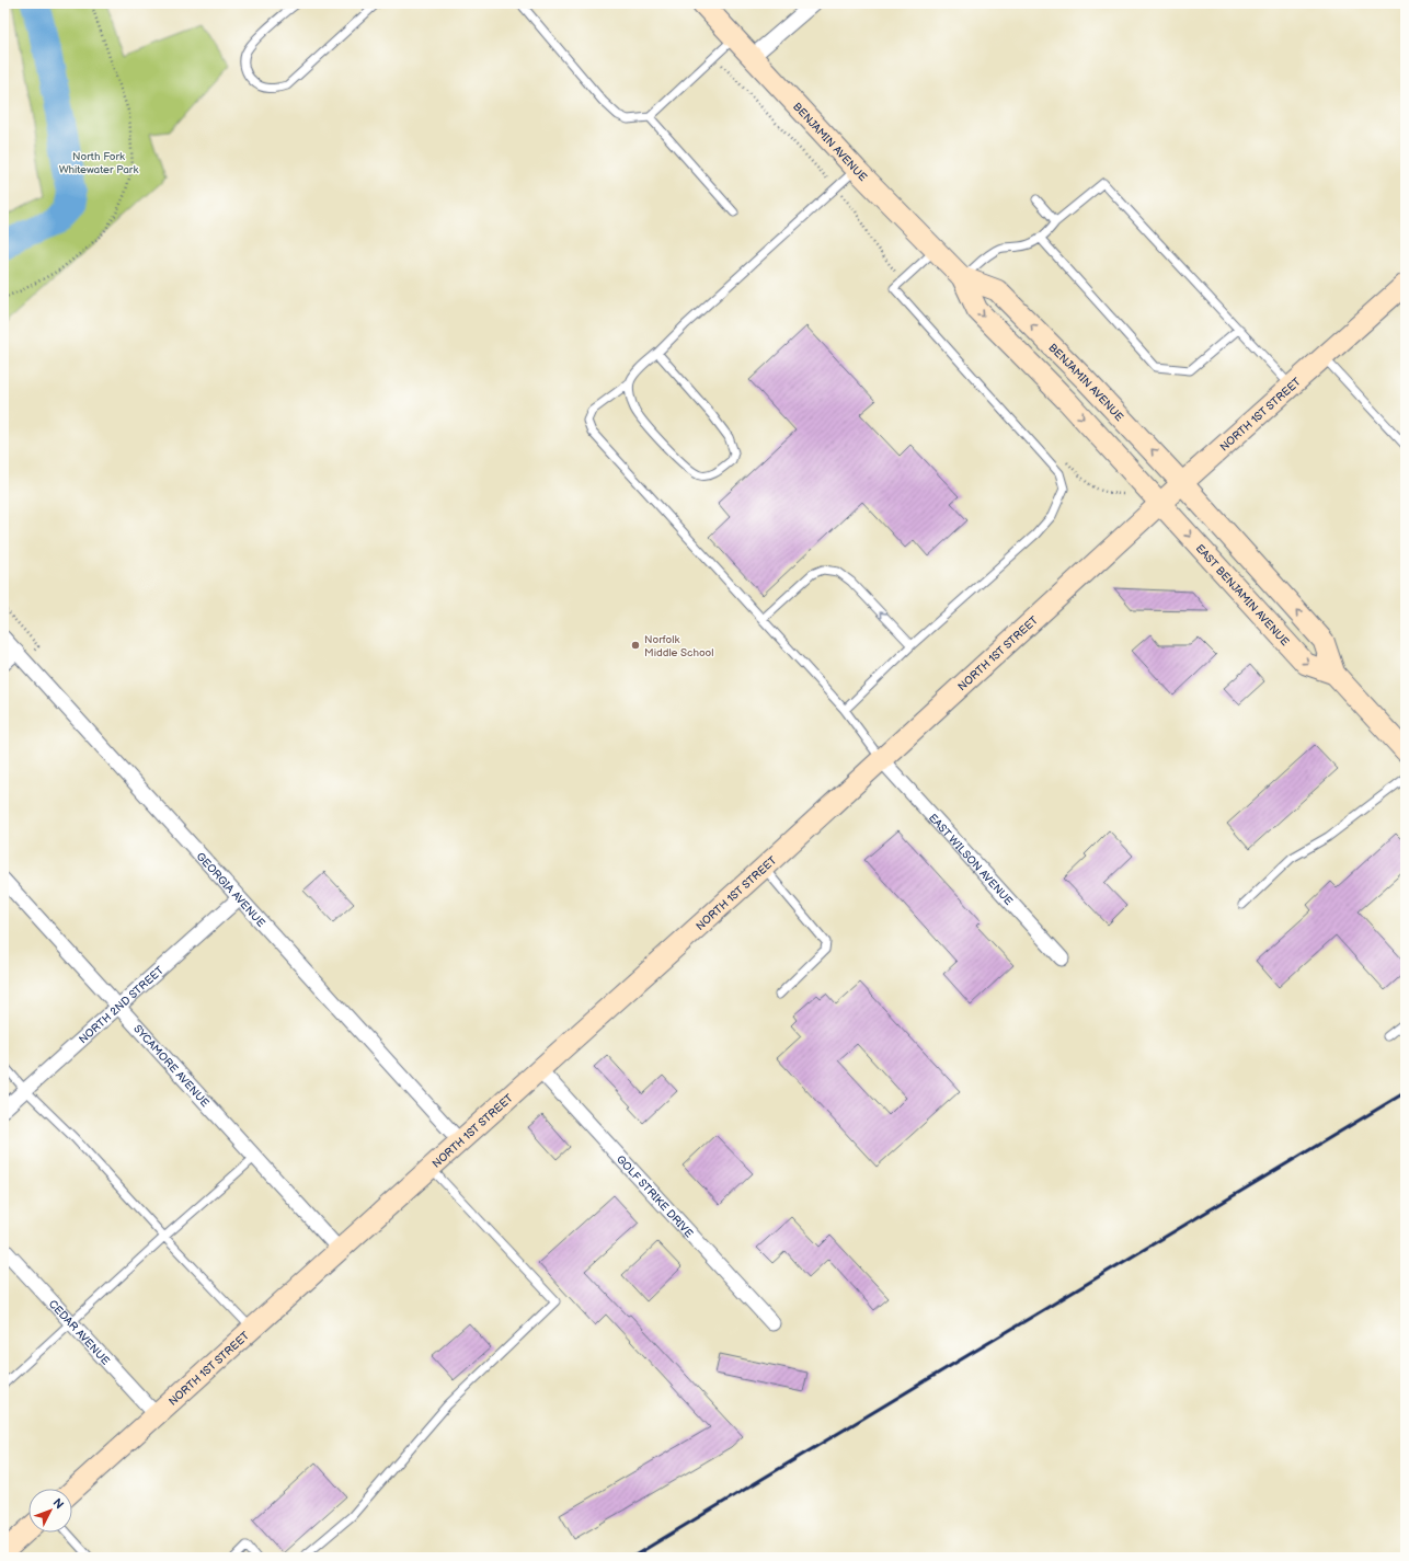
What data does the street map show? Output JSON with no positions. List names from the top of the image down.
{
  "streets": {
    "main road": ["BENJAMIN AVENUE", "NORTH 1ST STREET", "EAST BENJAMIN AVENUE"],
    "street": [
      "EAST WILSON AVENUE",
      "GEORGIA AVENUE",
      "NORTH 2ND STREET",
      "SYCAMORE AVENUE",
      "GOLF STRIKE DRIVE",
      "CEDAR AVENUE"
    ]
  },
  "crossings": [
    ["BENJAMIN AVENUE", "NORTH 1ST STREET"],
    ["BENJAMIN AVENUE", "EAST BENJAMIN AVENUE"],
    ["NORTH 1ST STREET", "EAST BENJAMIN AVENUE"],
    ["NORTH 1ST STREET", "EAST WILSON AVENUE"],
    ["NORTH 1ST STREET", "GEORGIA AVENUE"],
    ["NORTH 1ST STREET", "SYCAMORE AVENUE"],
    ["NORTH 1ST STREET", "GOLF STRIKE DRIVE"],
    ["NORTH 1ST STREET", "CEDAR AVENUE"],
    ["GEORGIA AVENUE", "NORTH 2ND STREET"],
    ["NORTH 2ND STREET", "SYCAMORE AVENUE"]
  ],
  "parks": ["North Fork Whitewater Park"],
  "places": ["Norfolk Middle School"],
  "north": "top right"
}
